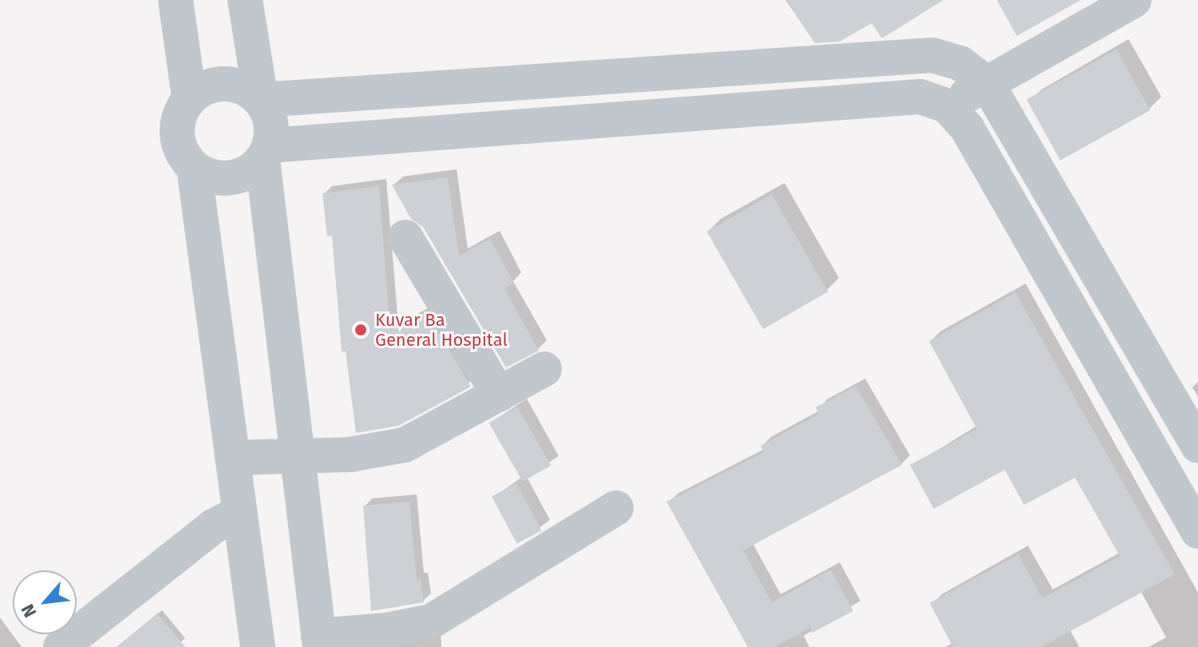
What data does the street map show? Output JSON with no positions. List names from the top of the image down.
{
  "places": ["Kuvar Ba General Hospital"],
  "north": "bottom left"
}
